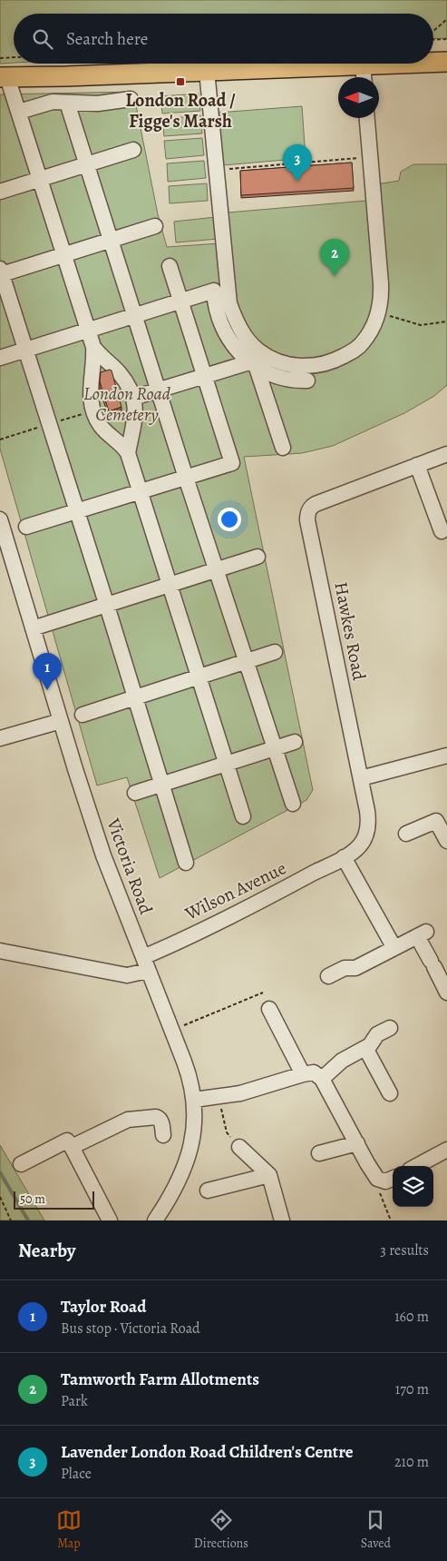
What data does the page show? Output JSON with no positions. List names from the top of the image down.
{
  "streets": {
    "street": ["Hawkes Road", "Victoria Road", "Wilson Avenue"]
  },
  "crossings": [
    ["Hawkes Road", "Wilson Avenue"],
    ["Victoria Road", "Wilson Avenue"]
  ],
  "parks": ["London Road Cemetery"],
  "places": {
    "transit": ["London Road / Figge's Marsh"]
  },
  "scale_bar": "50 m",
  "north": "left",
  "page": {
    "search": "Search here",
    "pins": ["3", "2", "1"],
    "scale": "50 m",
    "heading": ["Nearby", "3 results"],
    "list": [
      {
        "mark": "1",
        "name": "Taylor Road",
        "note": "Bus stop · Victoria Road",
        "value": "160 m"
      },
      {
        "mark": "2",
        "name": "Tamworth Farm Allotments",
        "note": "Park",
        "value": "170 m"
      },
      {
        "mark": "3",
        "name": "Lavender London Road Children's Centre",
        "note": "Place",
        "value": "210 m"
      }
    ],
    "nav": ["Map", "Directions", "Saved"]
  }
}
